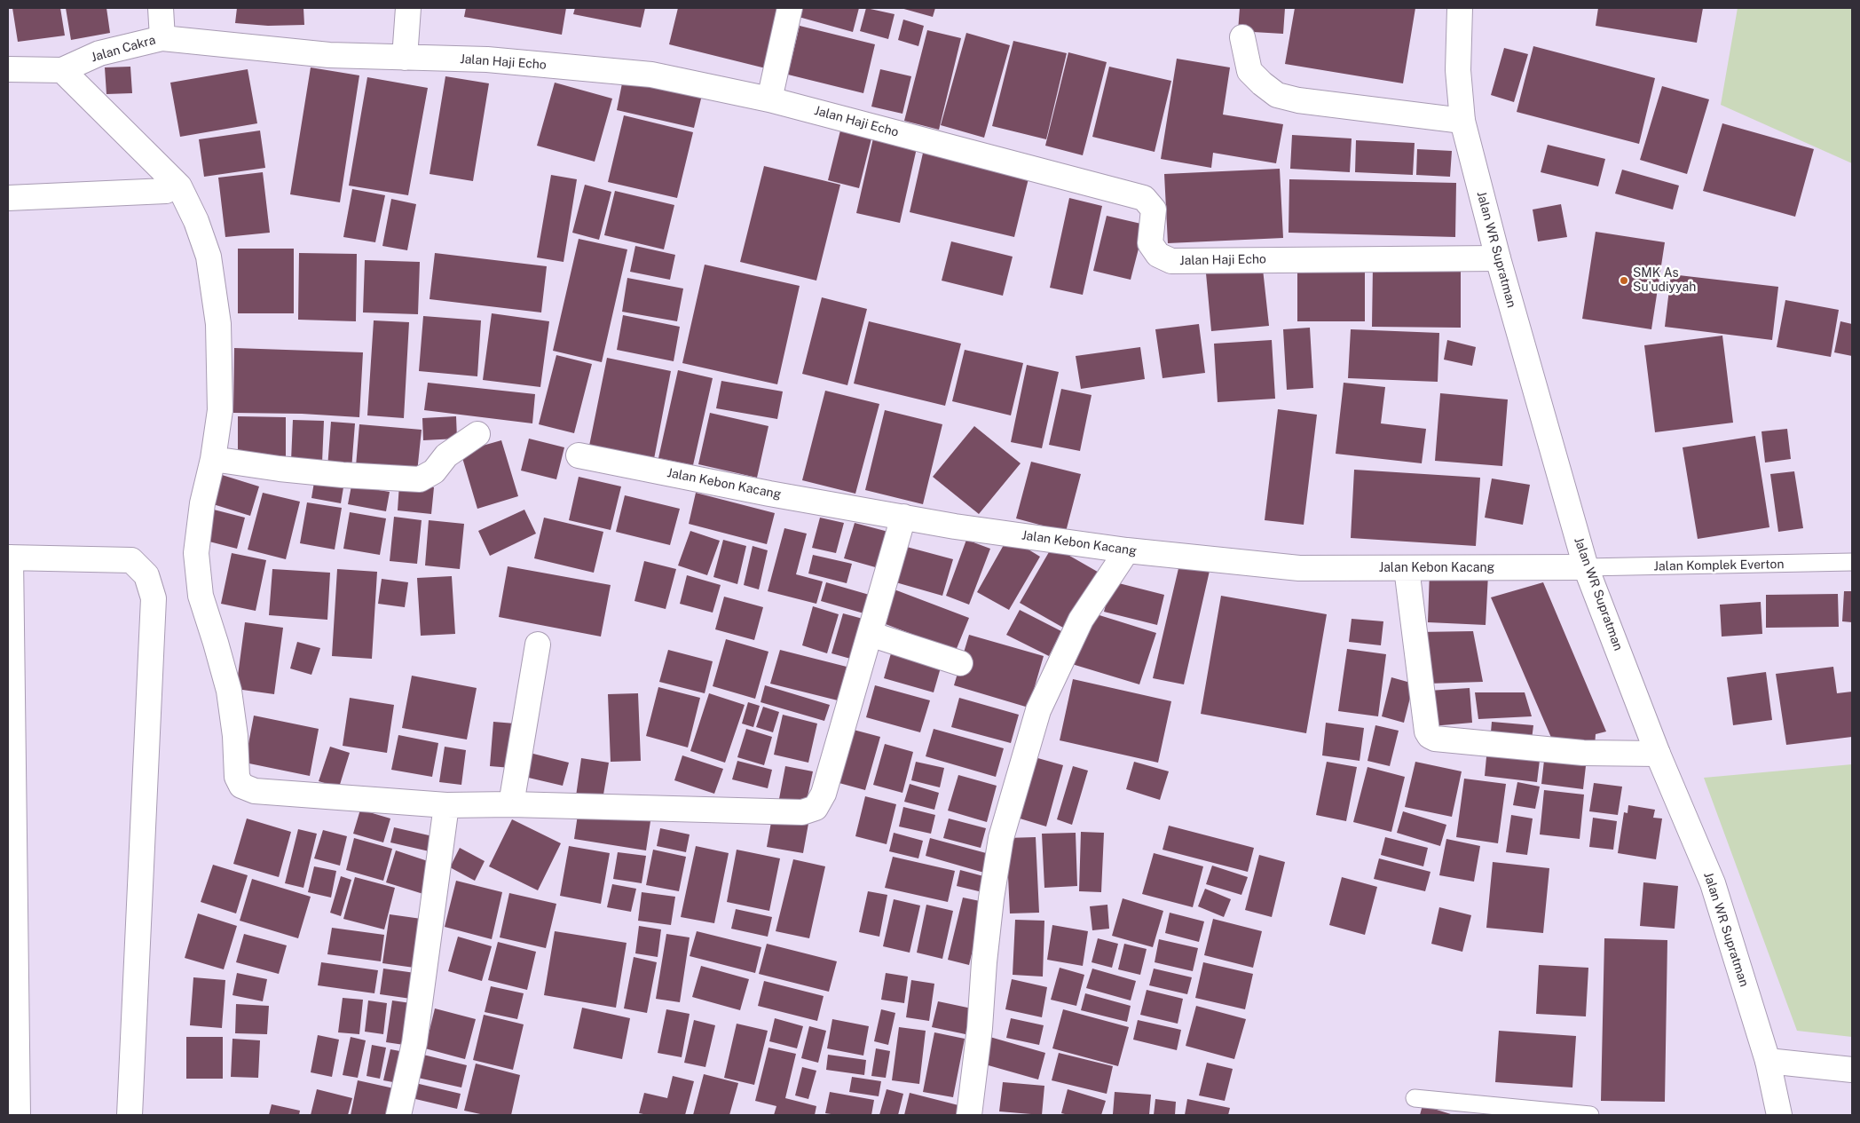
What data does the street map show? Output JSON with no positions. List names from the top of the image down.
{
  "streets": {
    "street": [
      "Jalan Cakra",
      "Jalan Haji Echo",
      "Jalan WR Supratman",
      "Jalan Kebon Kacang"
    ],
    "lane": ["Jalan Komplek Everton"]
  },
  "crossings": [
    ["Jalan Cakra", "Jalan Haji Echo"],
    ["Jalan Haji Echo", "Jalan WR Supratman"],
    ["Jalan WR Supratman", "Jalan Kebon Kacang"],
    ["Jalan WR Supratman", "Jalan Komplek Everton"],
    ["Jalan Kebon Kacang", "Jalan Komplek Everton"]
  ],
  "places": ["SMK As Su'udiyyah"]
}
